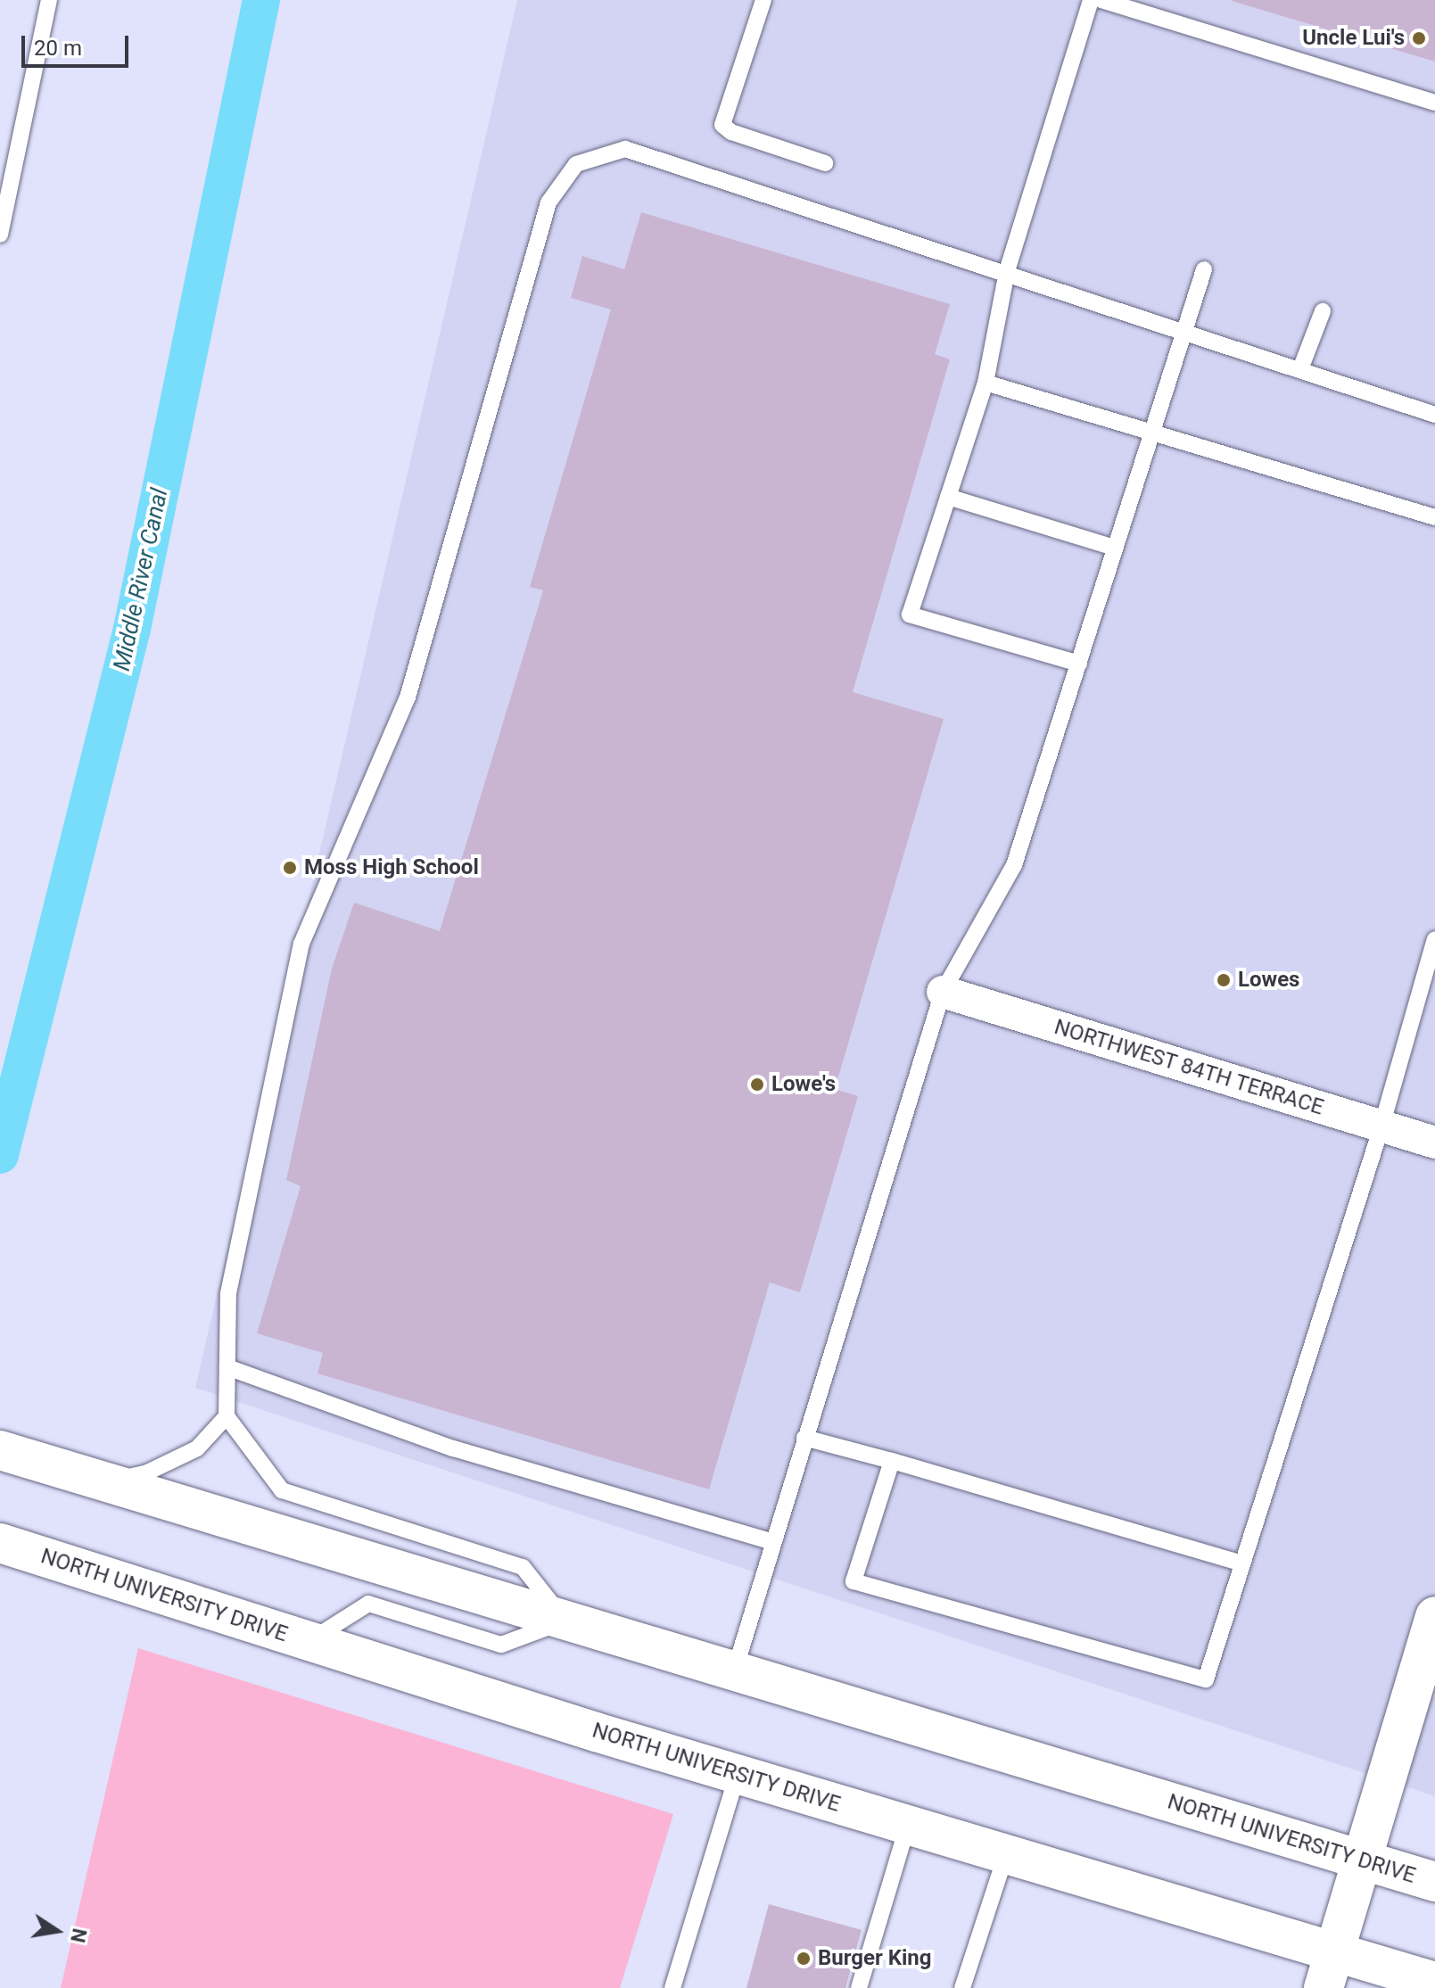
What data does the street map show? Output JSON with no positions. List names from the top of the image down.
{
  "streets": {
    "main road": ["NORTH UNIVERSITY DRIVE"],
    "street": ["NORTHWEST 84TH TERRACE"]
  },
  "water": ["Middle River Canal"],
  "places": [
    "Uncle Lui's",
    "Moss High School",
    "Lowes",
    "Lowe's",
    "Burger King"
  ],
  "scale_bar": "20 m",
  "north": "right"
}
